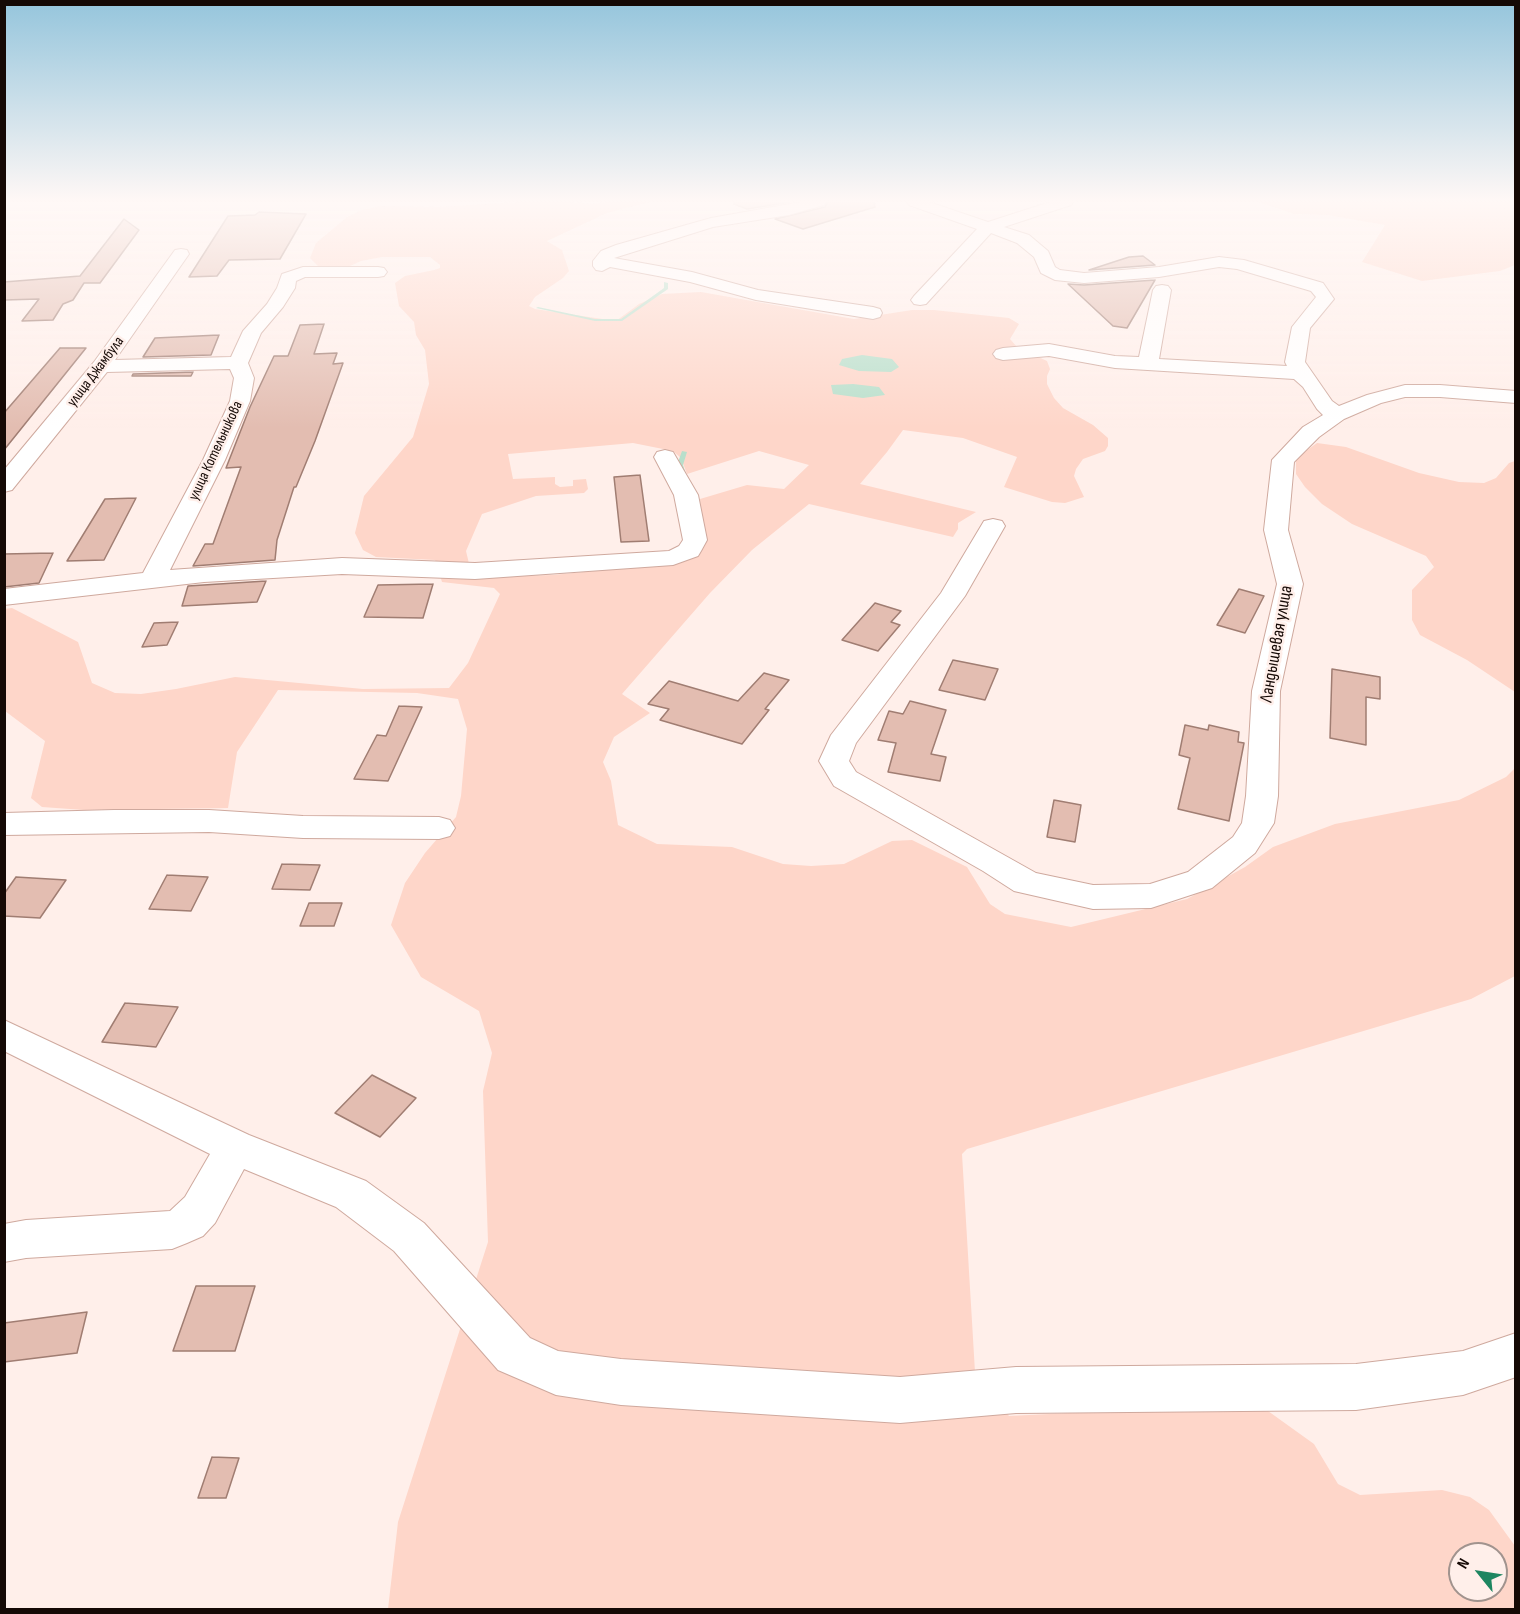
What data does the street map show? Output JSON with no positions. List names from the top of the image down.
{
  "streets": {
    "street": ["улица Джамбула", "улица Котельникова", "Ландышевая улица"]
  },
  "north": "top left"
}
